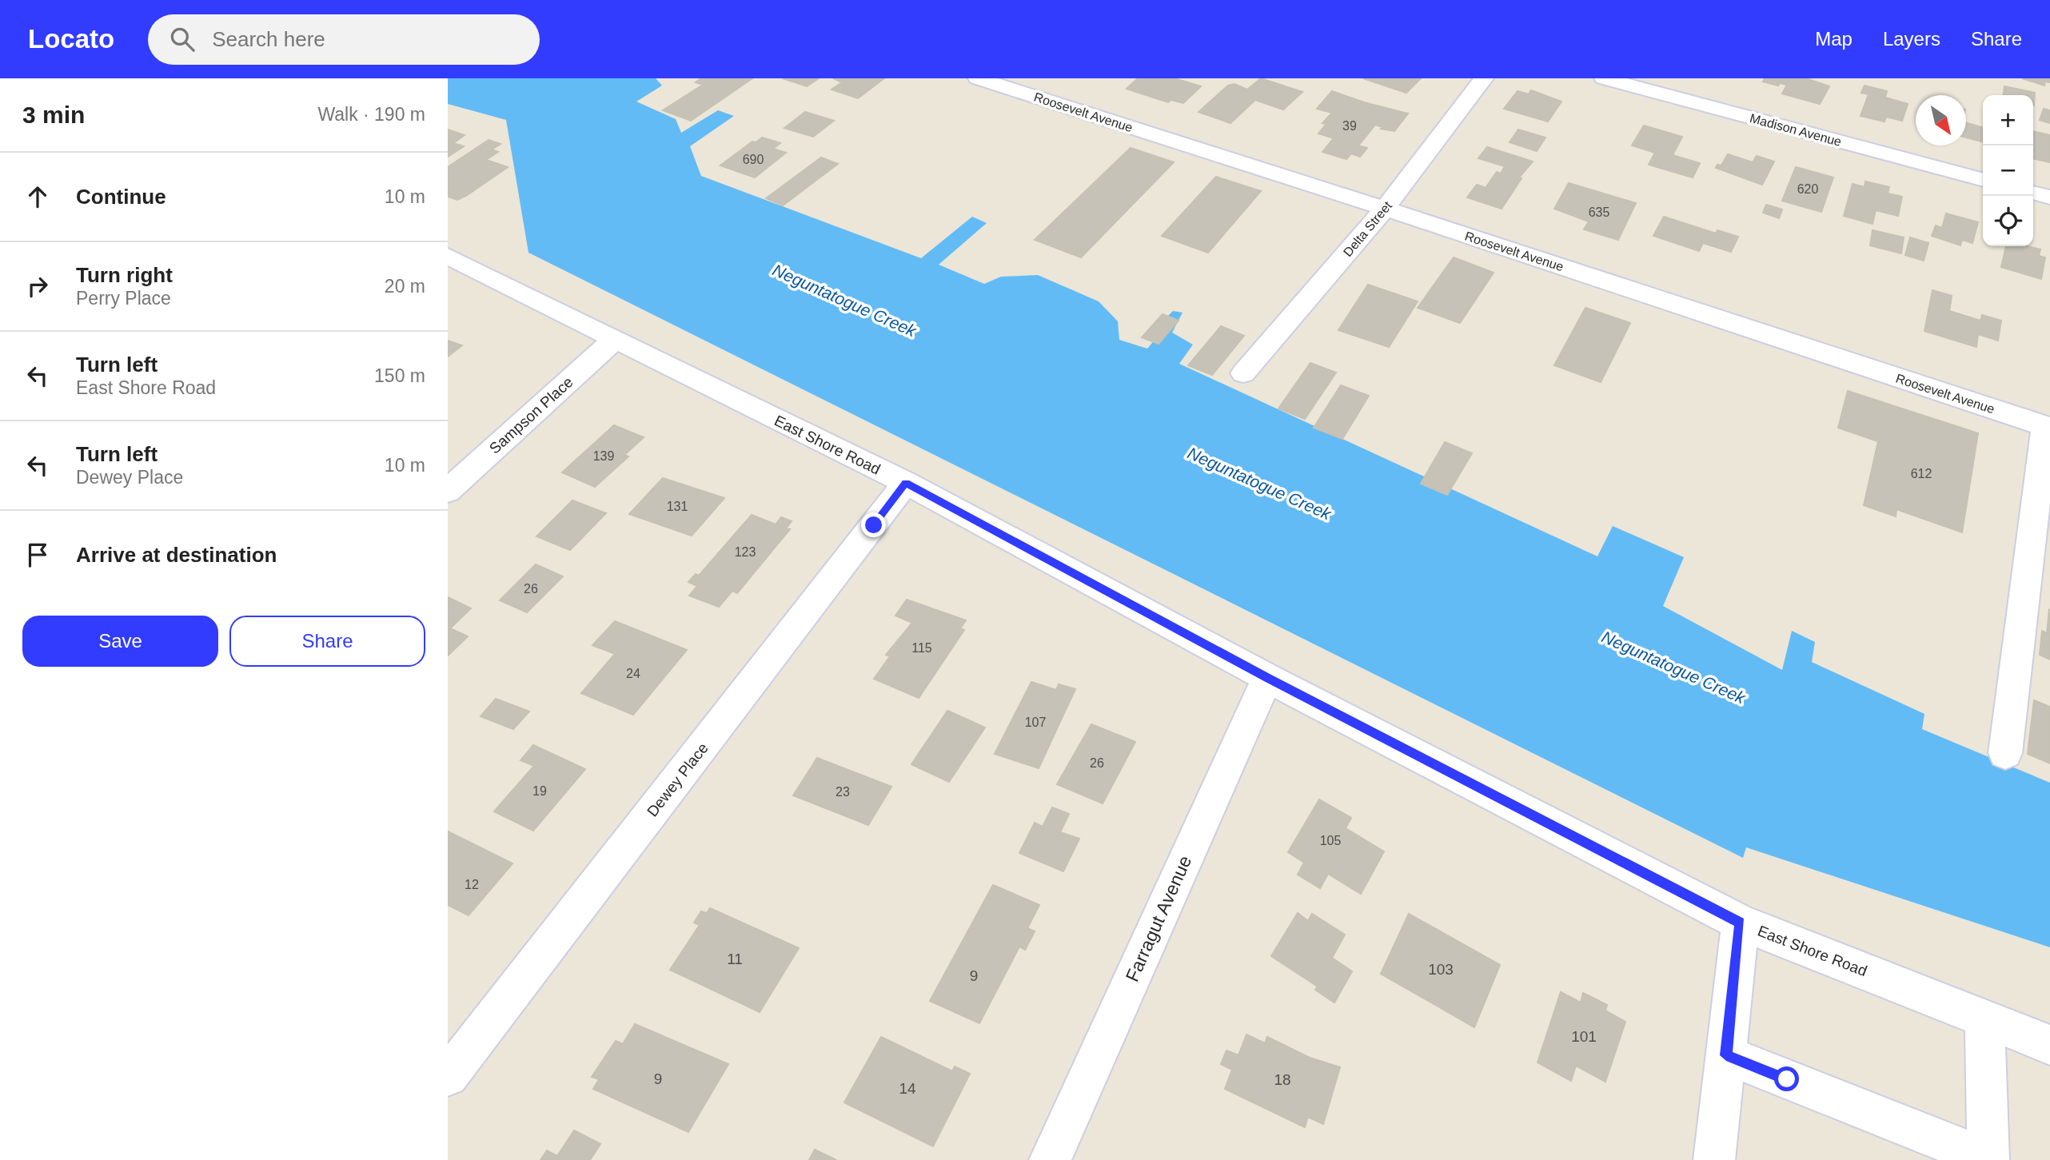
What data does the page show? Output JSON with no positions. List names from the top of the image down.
{
  "streets": {
    "street": [
      "Roosevelt Avenue",
      "Madison Avenue",
      "Delta Street",
      "Sampson Place",
      "East Shore Road",
      "Dewey Place",
      "Farragut Avenue"
    ]
  },
  "crossings": [
    ["Roosevelt Avenue", "Delta Street"],
    ["Sampson Place", "East Shore Road"],
    ["East Shore Road", "Dewey Place"],
    ["East Shore Road", "Farragut Avenue"]
  ],
  "water": ["Neguntatogue Creek"],
  "house_numbers": [
    "39",
    "690",
    "620",
    "635",
    "139",
    "612",
    "131",
    "123",
    "26",
    "115",
    "24",
    "107",
    "26",
    "19",
    "23",
    "105",
    "12",
    "11",
    "103",
    "9",
    "101",
    "9",
    "18",
    "14"
  ],
  "north": "bottom right",
  "page": {
    "header": "Locato",
    "search": "Search here",
    "nav": ["Map", "Layers", "Share"],
    "heading": ["3 min", "Walk · 190 m"],
    "map_buttons": ["+", "−"],
    "list": [
      ["Continue", "10 m"],
      ["Turn right", "Perry Place", "20 m"],
      ["Turn left", "East Shore Road", "150 m"],
      ["Turn left", "Dewey Place", "10 m"],
      "Arrive at destination"
    ],
    "buttons": ["Save", "Share"]
  }
}
